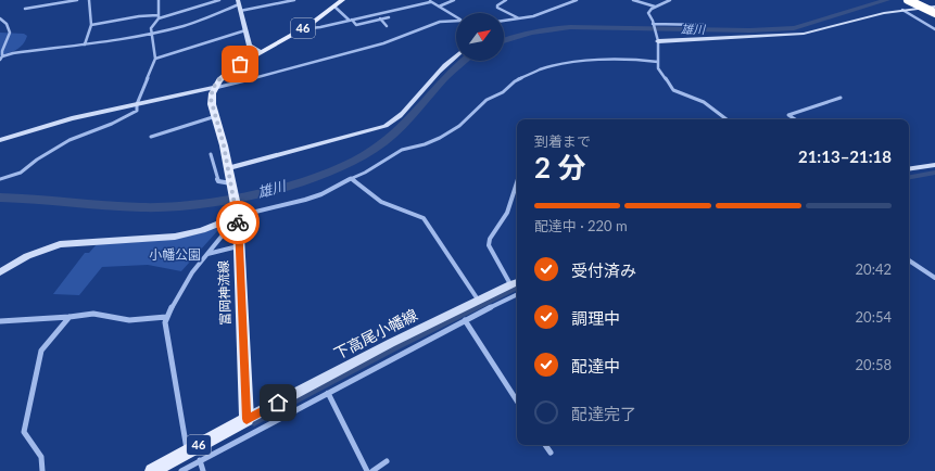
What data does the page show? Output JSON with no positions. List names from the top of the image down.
{
  "streets": {
    "main road": ["46", "富岡神流線"],
    "street": ["下高尾小幡線"]
  },
  "crossings": [
    ["46", "富岡神流線"],
    ["46", "下高尾小幡線"],
    ["富岡神流線", "下高尾小幡線"]
  ],
  "water": ["雄川"],
  "parks": ["小幡公園"],
  "north": "top right",
  "page": {
    "heading": ["2 分", "到着まで", "21:13–21:18"],
    "bar": "配達中 · 220 m",
    "list": [
      ["受付済み", "20:42"],
      ["調理中", "20:54"],
      ["配達中", "20:58"],
      "配達完了"
    ]
  }
}
